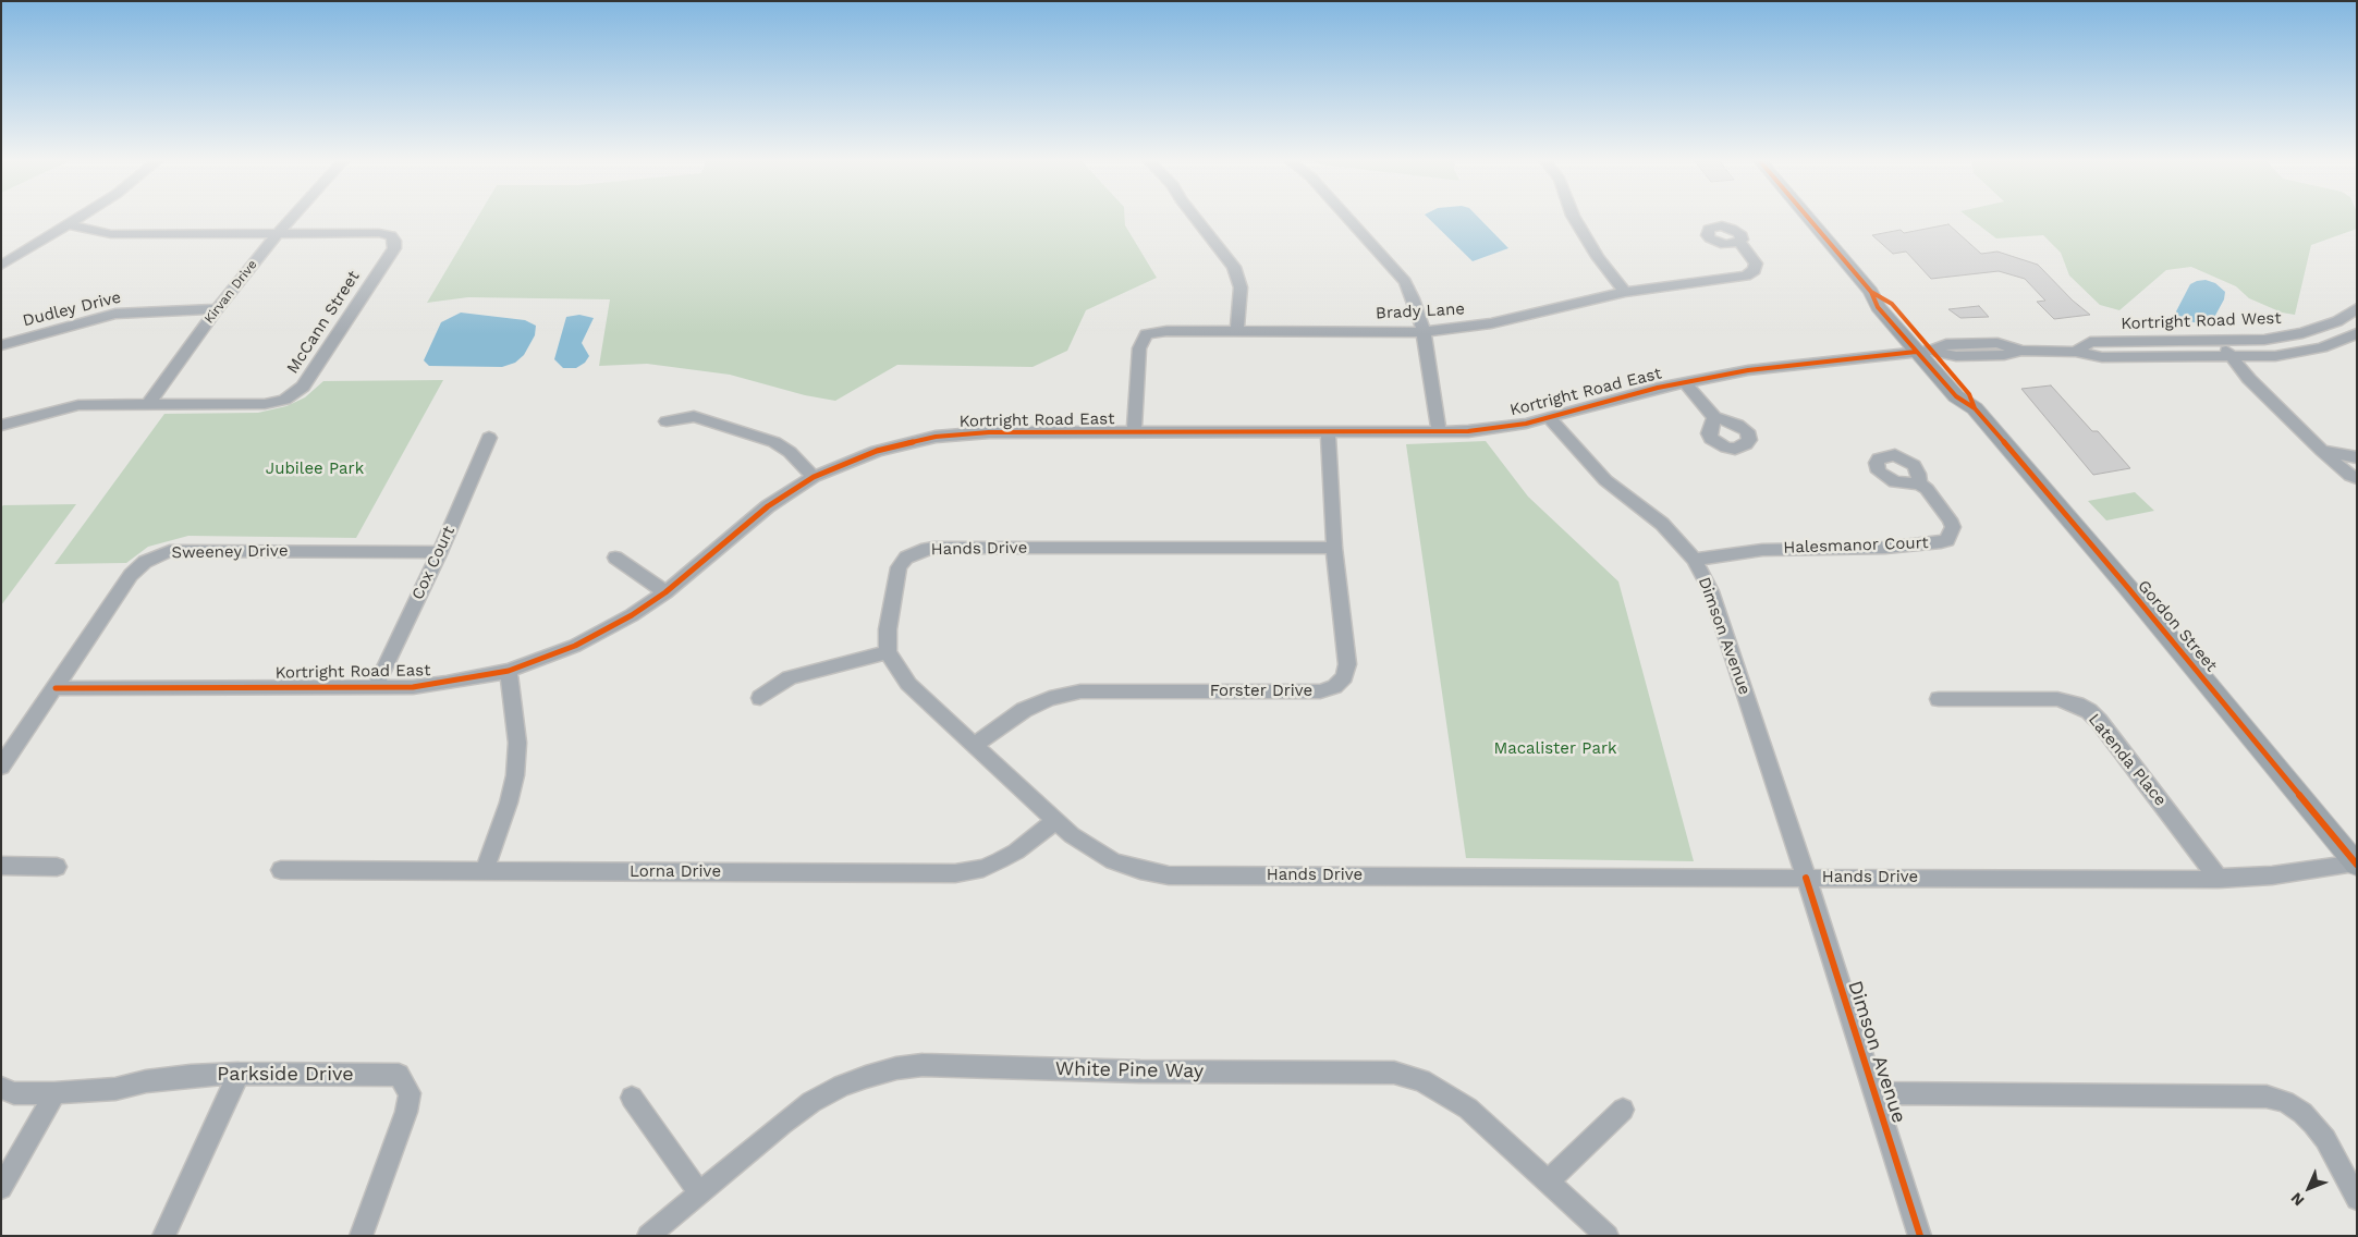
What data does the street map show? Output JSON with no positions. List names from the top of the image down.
{
  "streets": {
    "main road": ["Gordon Street"],
    "street": [
      "Kirvan Drive",
      "Dudley Drive",
      "Brady Lane",
      "Kortright Road West",
      "McCann Street",
      "Kortright Road East",
      "Halesmanor Court",
      "Hands Drive",
      "Sweeney Drive",
      "Cox Court",
      "Dimson Avenue",
      "Forster Drive",
      "Latenda Place",
      "Lorna Drive",
      "White Pine Way",
      "Parkside Drive"
    ]
  },
  "crossings": [
    ["Kirvan Drive", "Dudley Drive"],
    ["Kirvan Drive", "McCann Street"],
    ["Brady Lane", "Kortright Road East"],
    ["Kortright Road West", "Kortright Road East"],
    ["Kortright Road West", "Gordon Street"],
    ["Kortright Road East", "Sweeney Drive"],
    ["Kortright Road East", "Cox Court"],
    ["Kortright Road East", "Gordon Street"],
    ["Kortright Road East", "Dimson Avenue"],
    ["Kortright Road East", "Forster Drive"],
    ["Halesmanor Court", "Dimson Avenue"],
    ["Hands Drive", "Gordon Street"],
    ["Hands Drive", "Dimson Avenue"],
    ["Hands Drive", "Forster Drive"],
    ["Hands Drive", "Latenda Place"],
    ["Hands Drive", "Lorna Drive"],
    ["Sweeney Drive", "Cox Court"]
  ],
  "parks": ["Jubilee Park", "Macalister Park"],
  "north": "bottom left"
}
